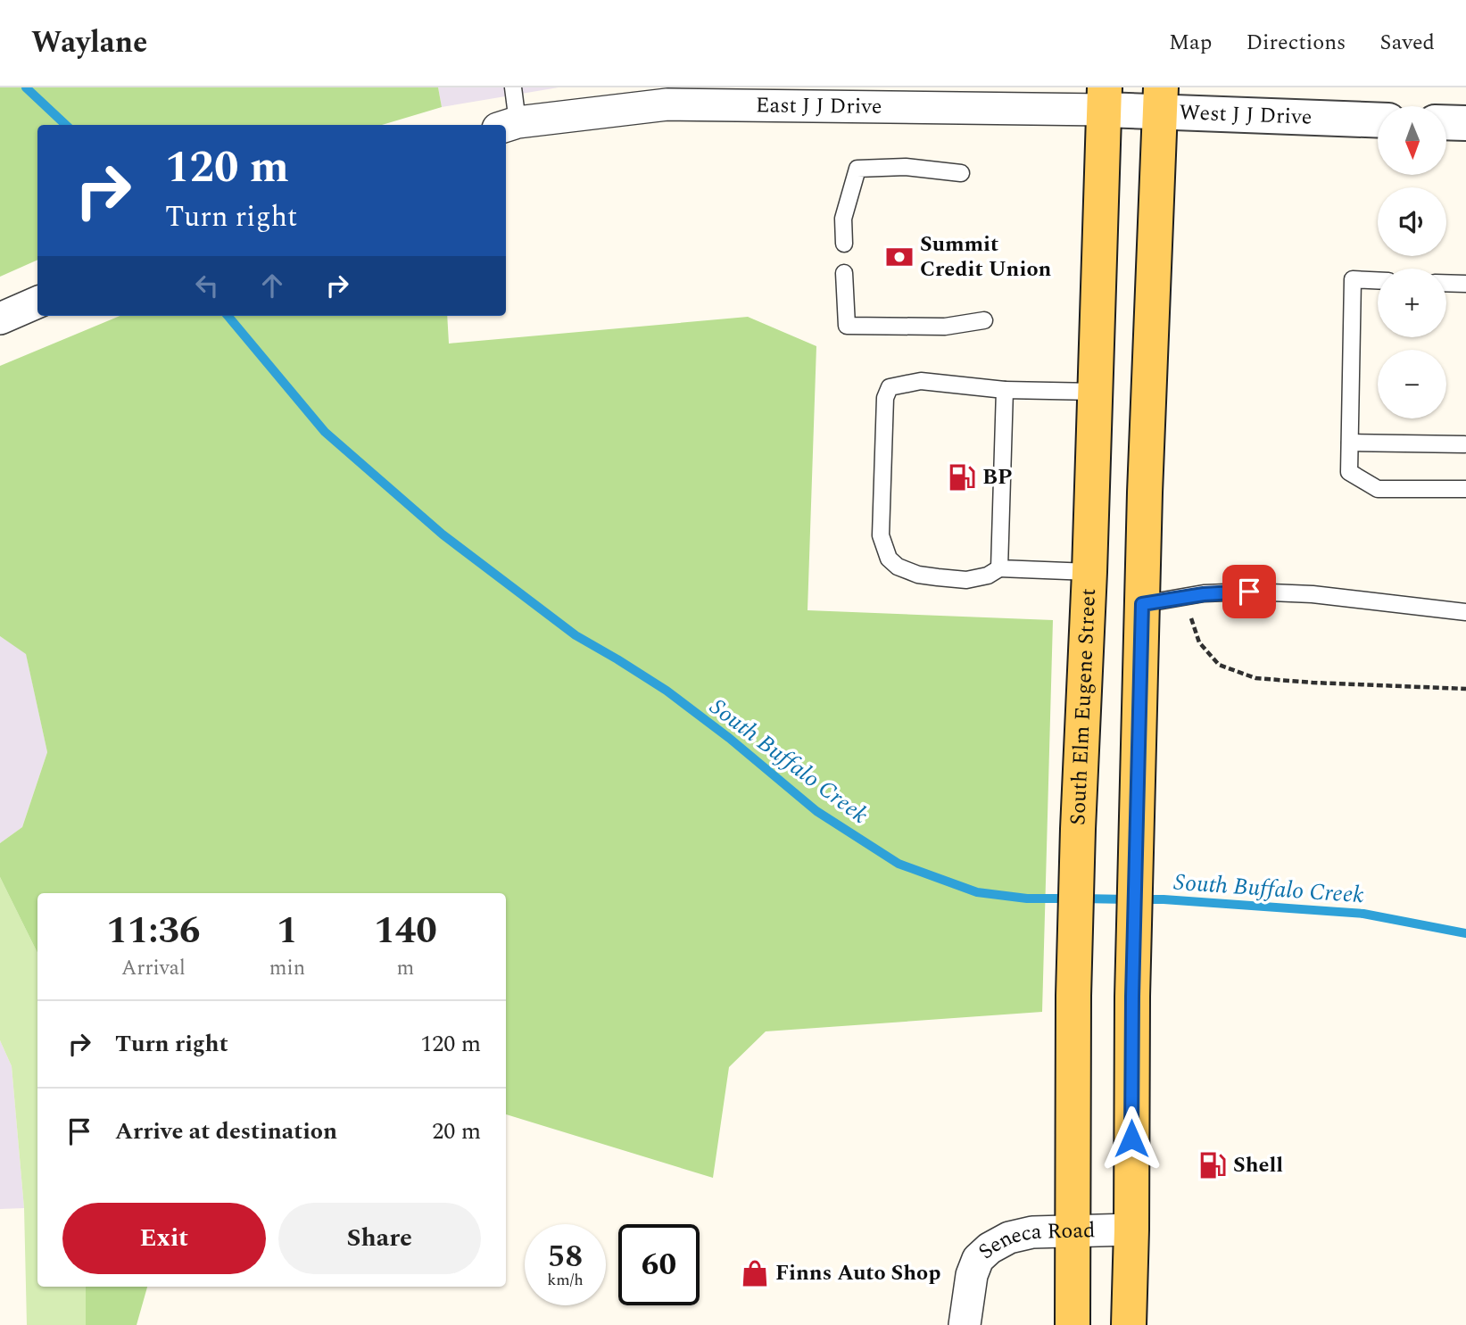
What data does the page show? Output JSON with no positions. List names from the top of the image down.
{
  "streets": {
    "main road": ["South Elm Eugene Street"],
    "street": ["East J J Drive", "West J J Drive", "Seneca Road"]
  },
  "crossings": [
    ["East J J Drive", "West J J Drive"],
    ["East J J Drive", "South Elm Eugene Street"],
    ["West J J Drive", "South Elm Eugene Street"],
    ["South Elm Eugene Street", "Seneca Road"]
  ],
  "water": ["South Buffalo Creek"],
  "places": {
    "bank": ["Summit Credit Union"],
    "fuel station": ["BP", "Shell"],
    "shop": ["Finns Auto Shop"]
  },
  "north": "bottom",
  "page": {
    "header": "Waylane",
    "nav": ["Map", "Directions", "Saved"],
    "map_buttons": ["+", "−"],
    "turn": ["120 m", "Turn right"],
    "eta": [
      "11:36",
      "Arrival",
      "1",
      "min",
      "140",
      "m"
    ],
    "list": [
      {
        "name": "Turn right",
        "value": "120 m"
      },
      {
        "name": "Arrive at destination",
        "value": "20 m"
      }
    ],
    "buttons": ["Exit", "Share"],
    "speed": "58 km/h",
    "limit": "60"
  }
}
